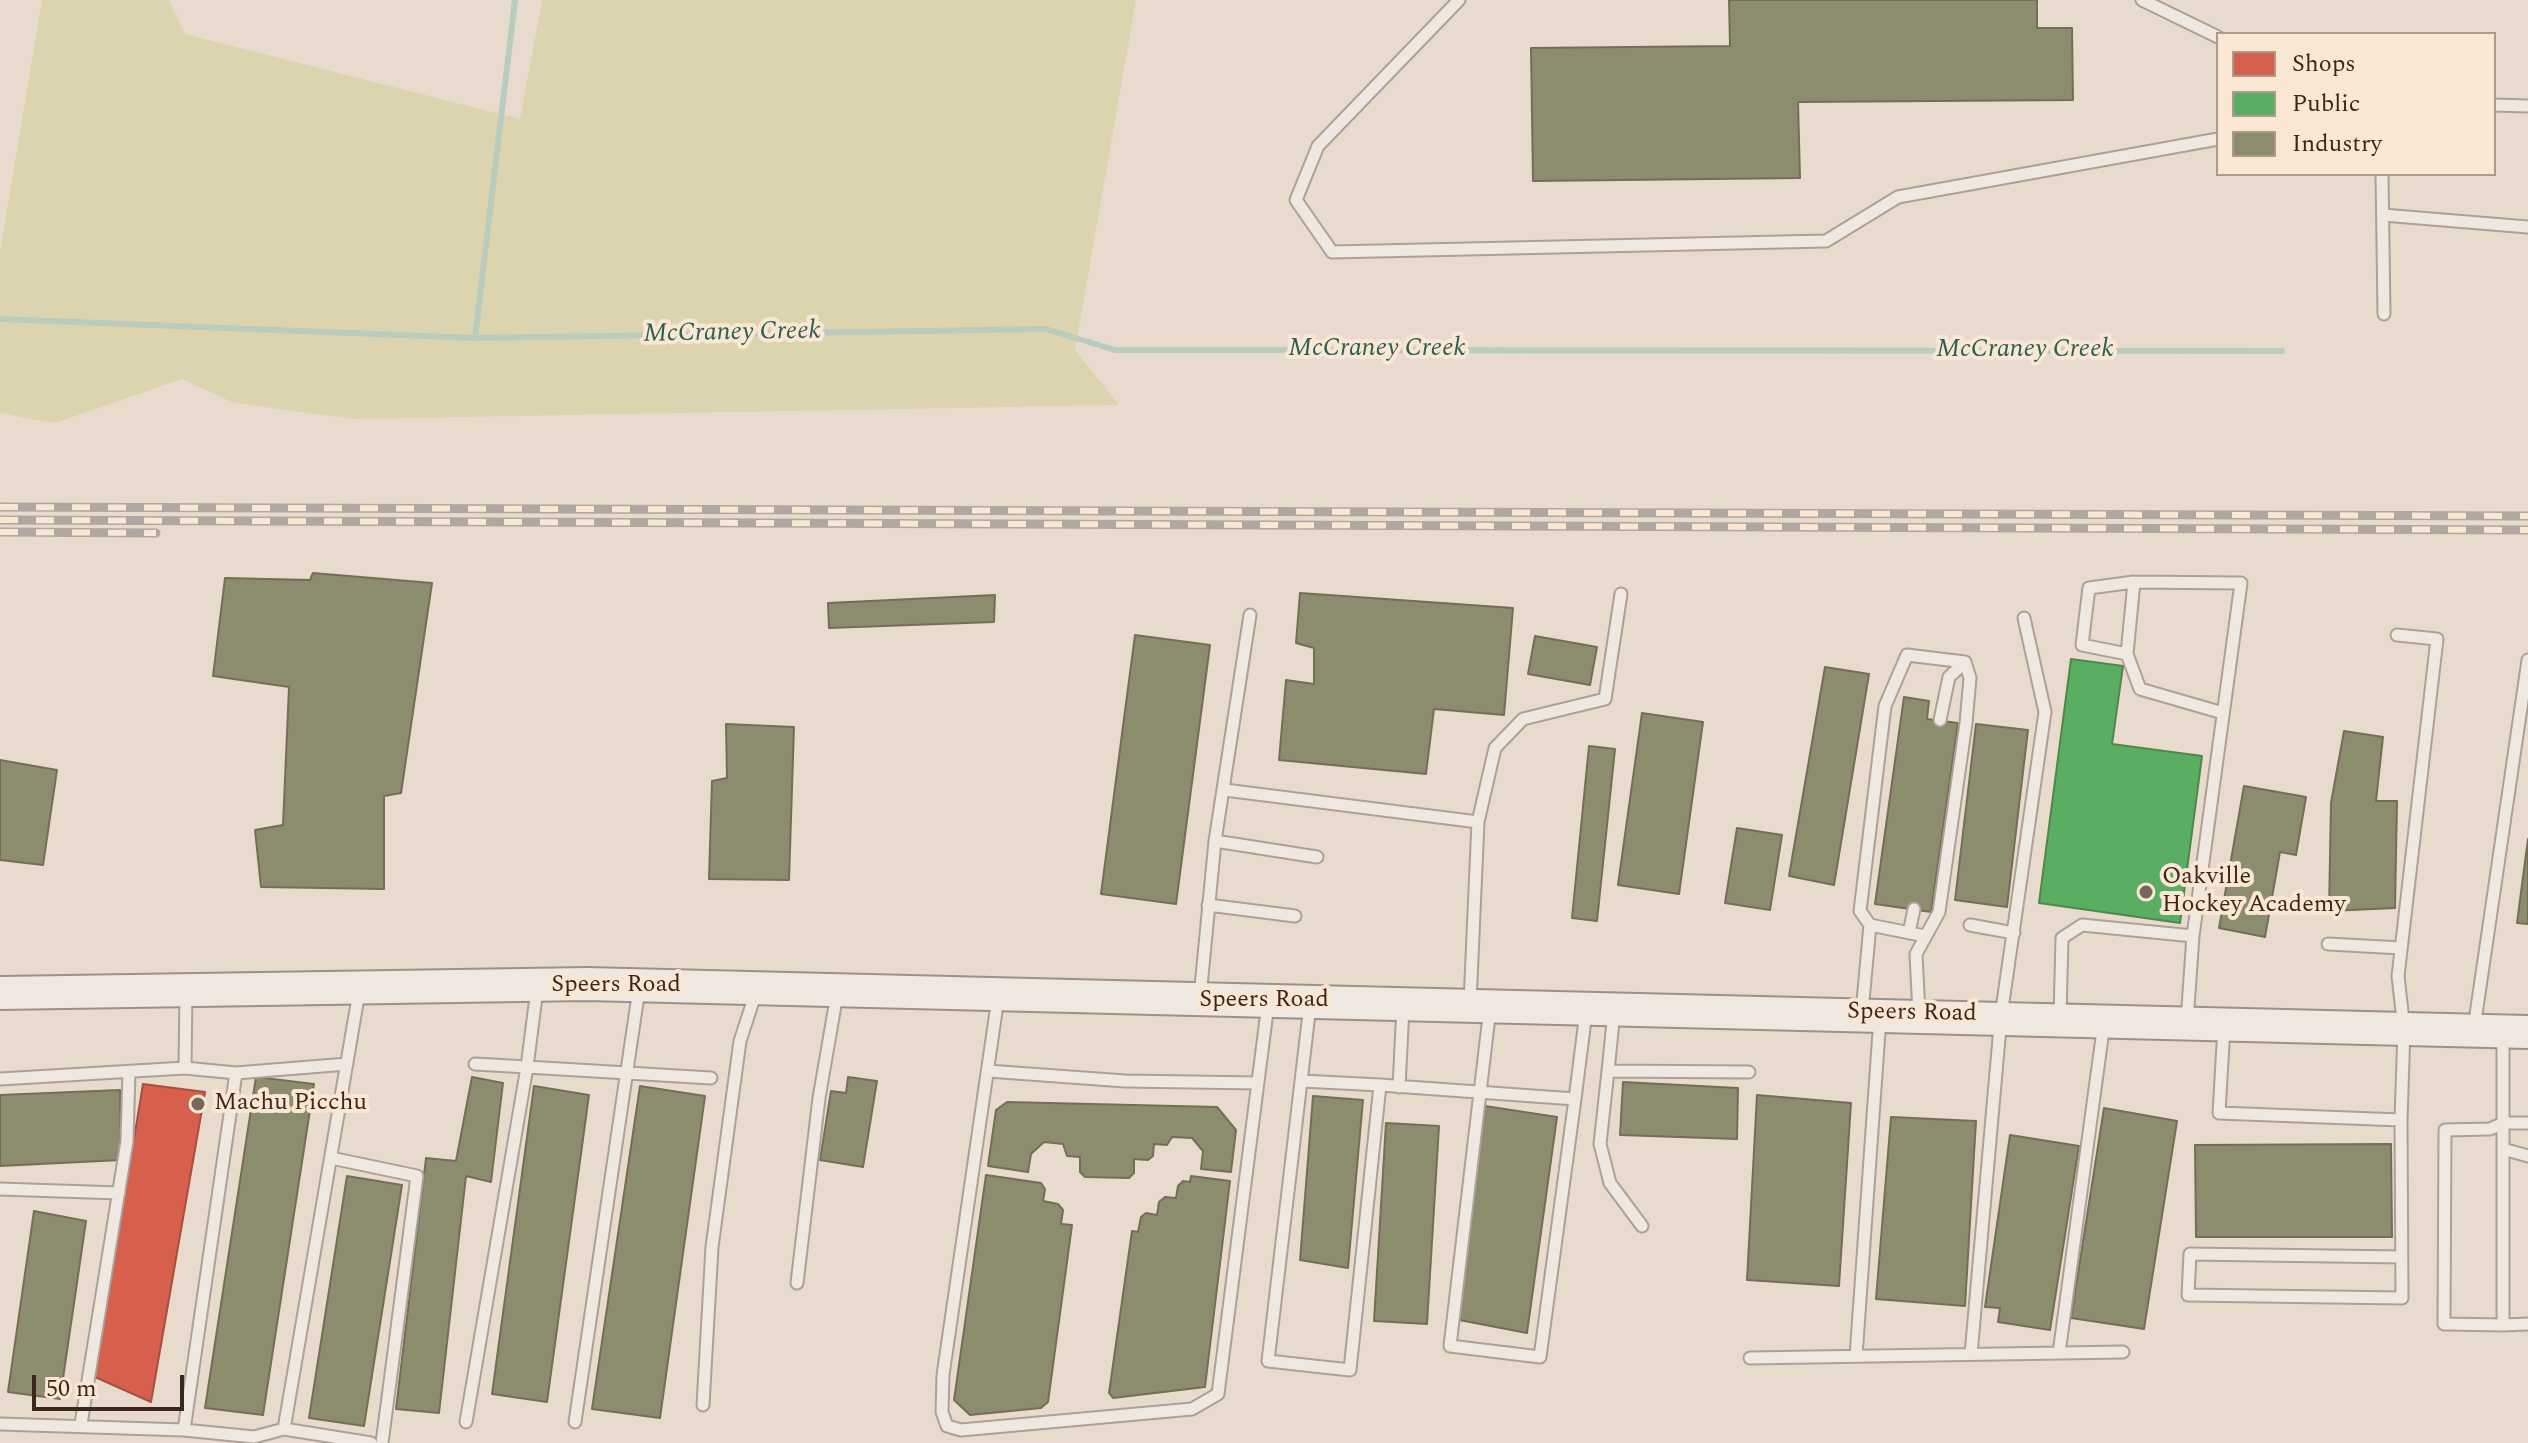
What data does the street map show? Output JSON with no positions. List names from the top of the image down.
{
  "streets": {
    "main road": ["Speers Road"]
  },
  "water": ["McCraney Creek"],
  "places": ["Oakville Hockey Academy", "Machu Picchu"],
  "legend": ["Shops", "Public", "Industry"],
  "scale_bar": "50 m"
}
